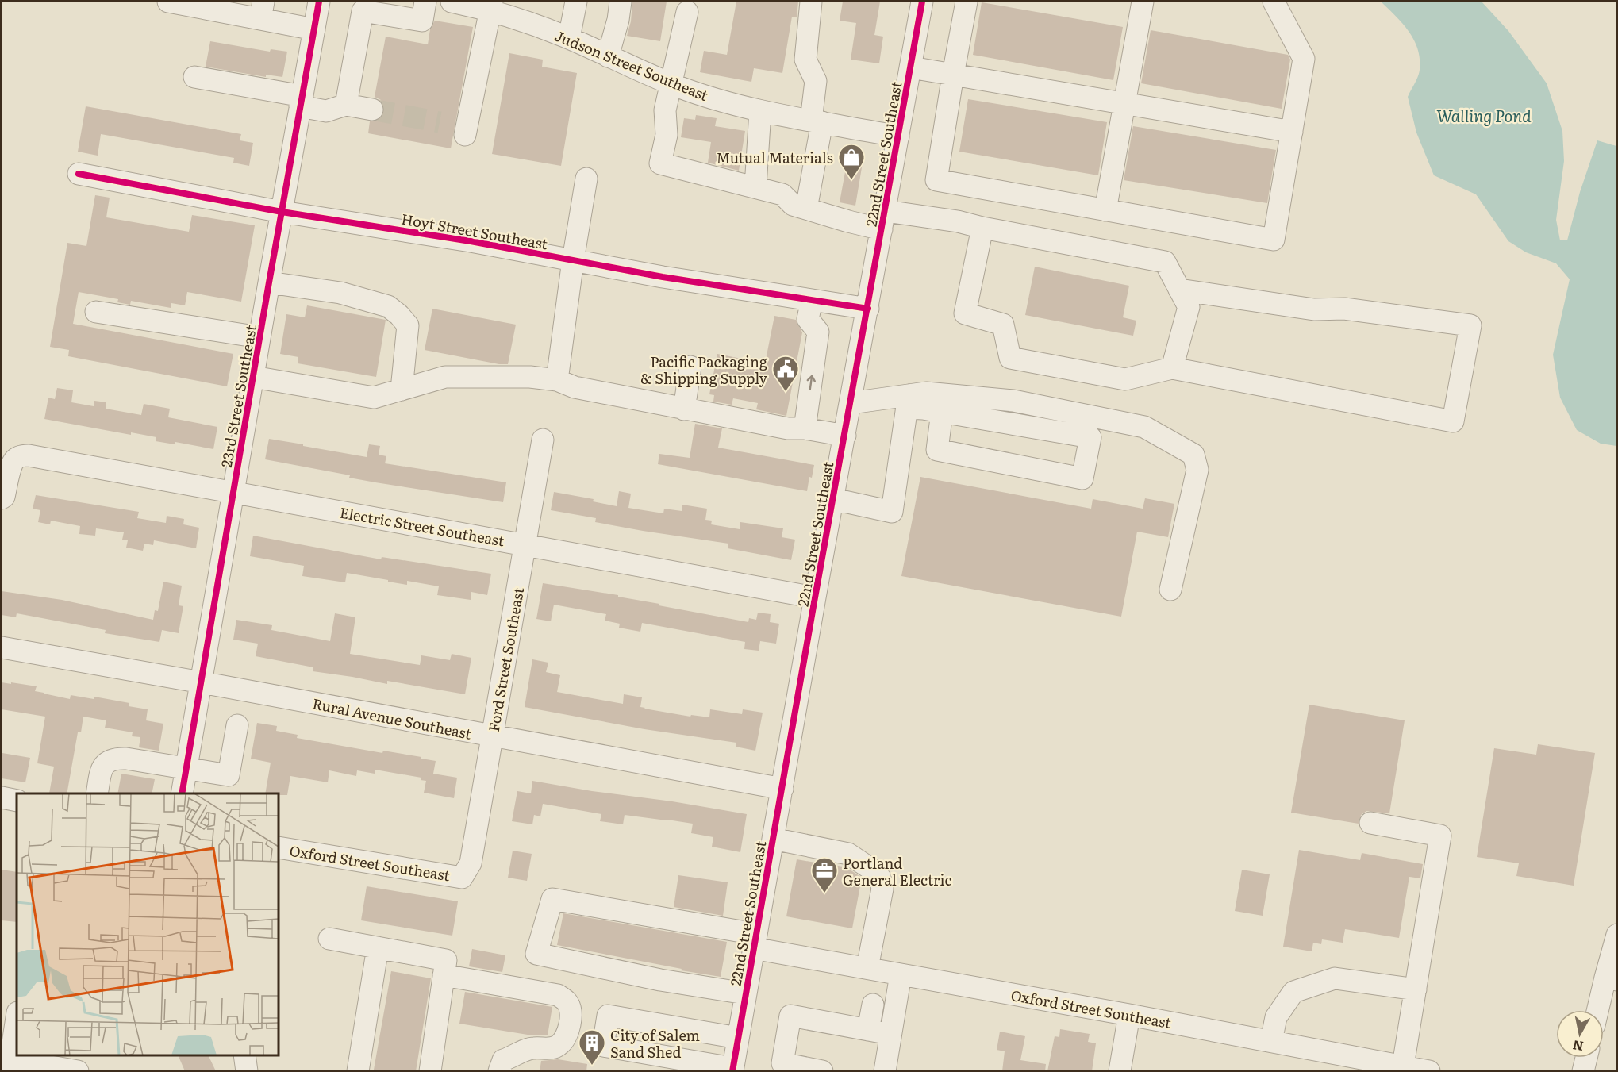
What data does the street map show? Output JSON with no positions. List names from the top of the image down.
{
  "streets": {
    "street": [
      "Judson Street Southeast",
      "22nd Street Southeast",
      "Hoyt Street Southeast",
      "23rd Street Southeast",
      "Electric Street Southeast",
      "Ford Street Southeast",
      "Rural Avenue Southeast",
      "Oxford Street Southeast"
    ]
  },
  "crossings": [
    ["Judson Street Southeast", "22nd Street Southeast"],
    ["22nd Street Southeast", "Hoyt Street Southeast"],
    ["22nd Street Southeast", "Electric Street Southeast"],
    ["22nd Street Southeast", "Rural Avenue Southeast"],
    ["22nd Street Southeast", "Oxford Street Southeast"],
    ["Hoyt Street Southeast", "23rd Street Southeast"],
    ["23rd Street Southeast", "Electric Street Southeast"],
    ["23rd Street Southeast", "Rural Avenue Southeast"],
    ["Electric Street Southeast", "Ford Street Southeast"],
    ["Ford Street Southeast", "Rural Avenue Southeast"],
    ["Ford Street Southeast", "Oxford Street Southeast"]
  ],
  "water": ["Walling Pond"],
  "places": {
    "shop": ["Mutual Materials"],
    "public building": ["Pacific Packaging & Shipping Supply"],
    "office": ["Portland General Electric"],
    "building": ["City of Salem Sand Shed"]
  },
  "north": "bottom"
}
